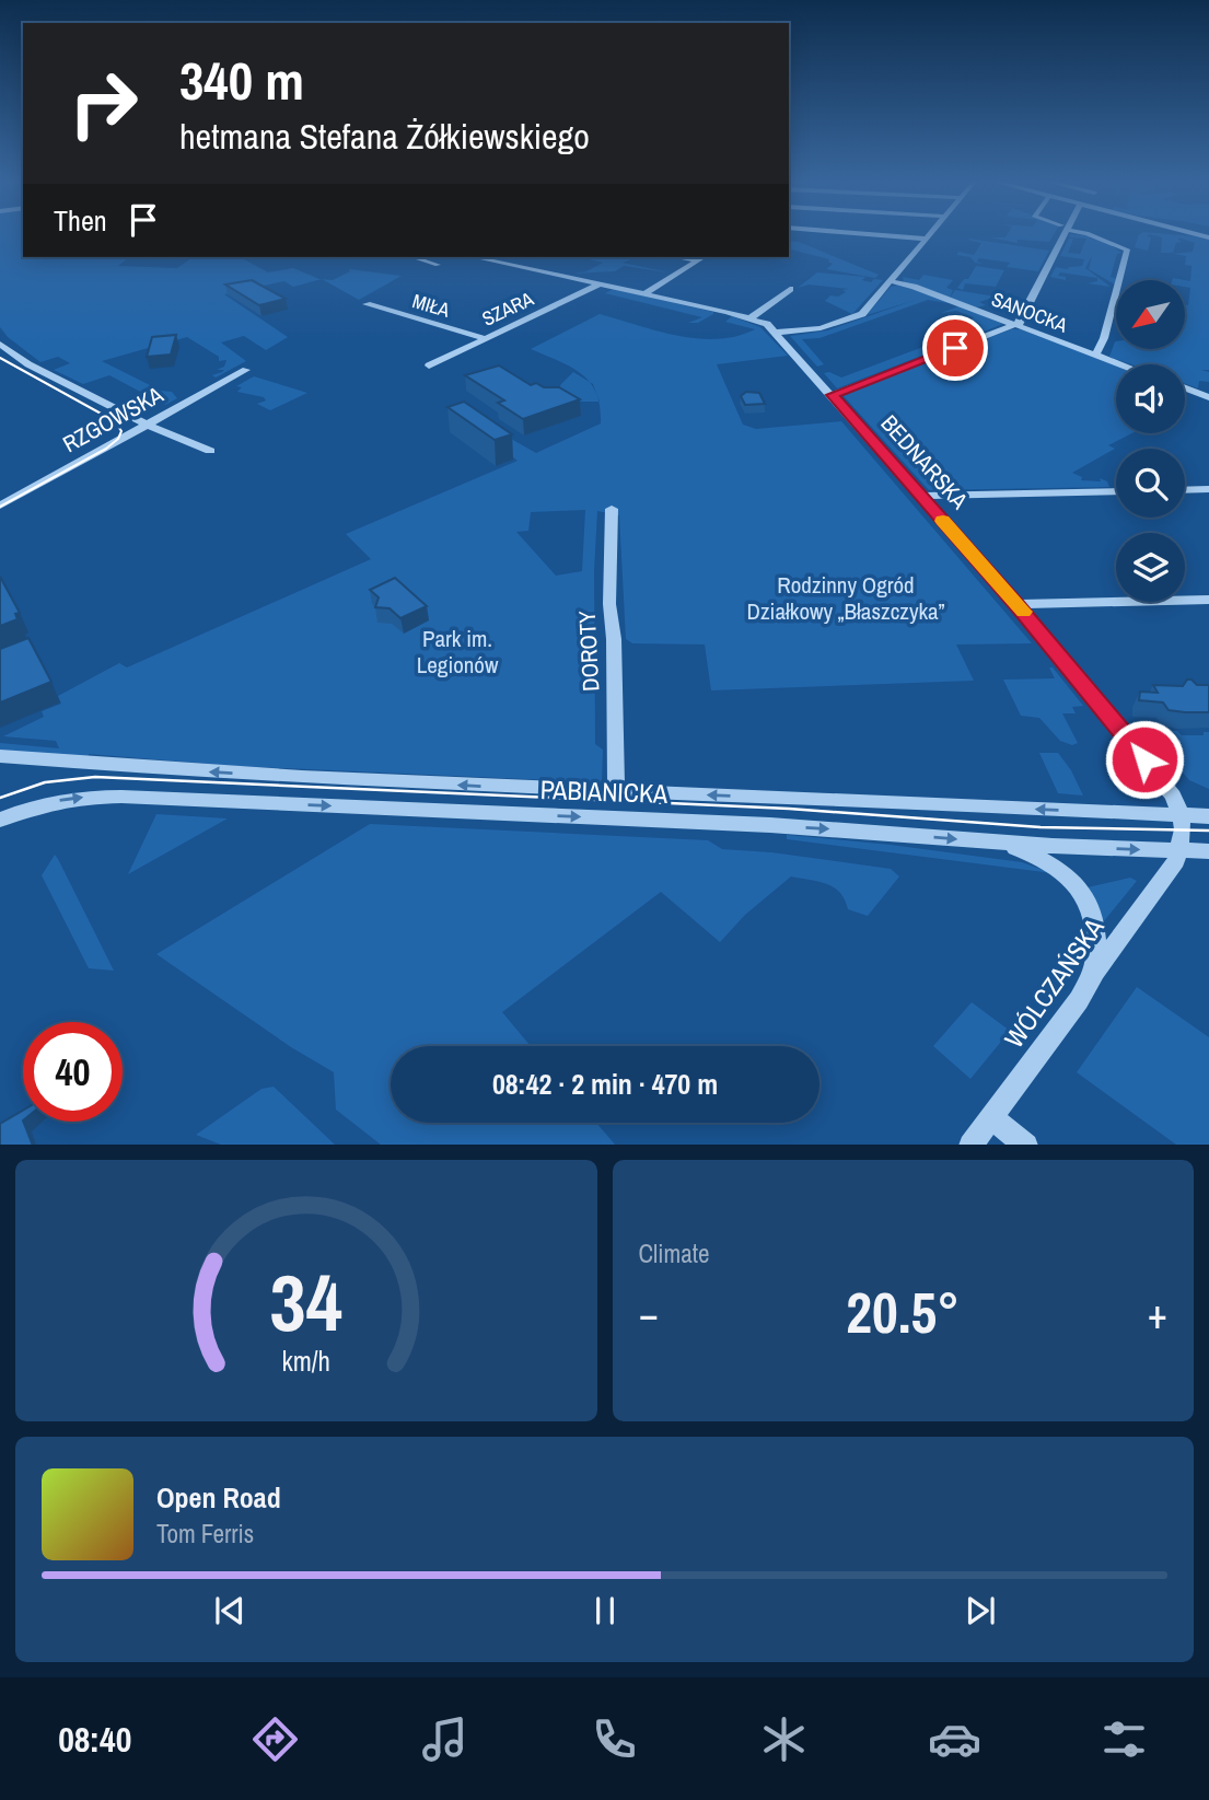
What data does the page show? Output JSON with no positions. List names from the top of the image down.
{
  "streets": {
    "street": [
      "MIŁA",
      "SZARA",
      "SANOCKA",
      "RZGOWSKA",
      "BEDNARSKA",
      "DOROTY",
      "PABIANICKA",
      "WÓLCZAŃSKA"
    ]
  },
  "crossings": [
    ["MIŁA", "SZARA"],
    ["SZARA", "BEDNARSKA"],
    ["BEDNARSKA", "PABIANICKA"],
    ["BEDNARSKA", "WÓLCZAŃSKA"],
    ["DOROTY", "PABIANICKA"],
    ["PABIANICKA", "WÓLCZAŃSKA"]
  ],
  "parks": ["Rodzinny Ogród Działkowy „Błaszczyka”", "Park im. Legionów"],
  "north": "bottom left",
  "page": {
    "turn": ["340 m", "hetmana Stefana Żółkiewskiego"],
    "then": "Then",
    "limit": "40",
    "trip": "08:42 · 2 min · 470 m",
    "tile": "Climate",
    "heat": ["−", "20.5°", "+"],
    "song": ["Open Road", "Tom Ferris"],
    "tabs": "08:40",
    "gauge": ["34", "km/h"]
  }
}
